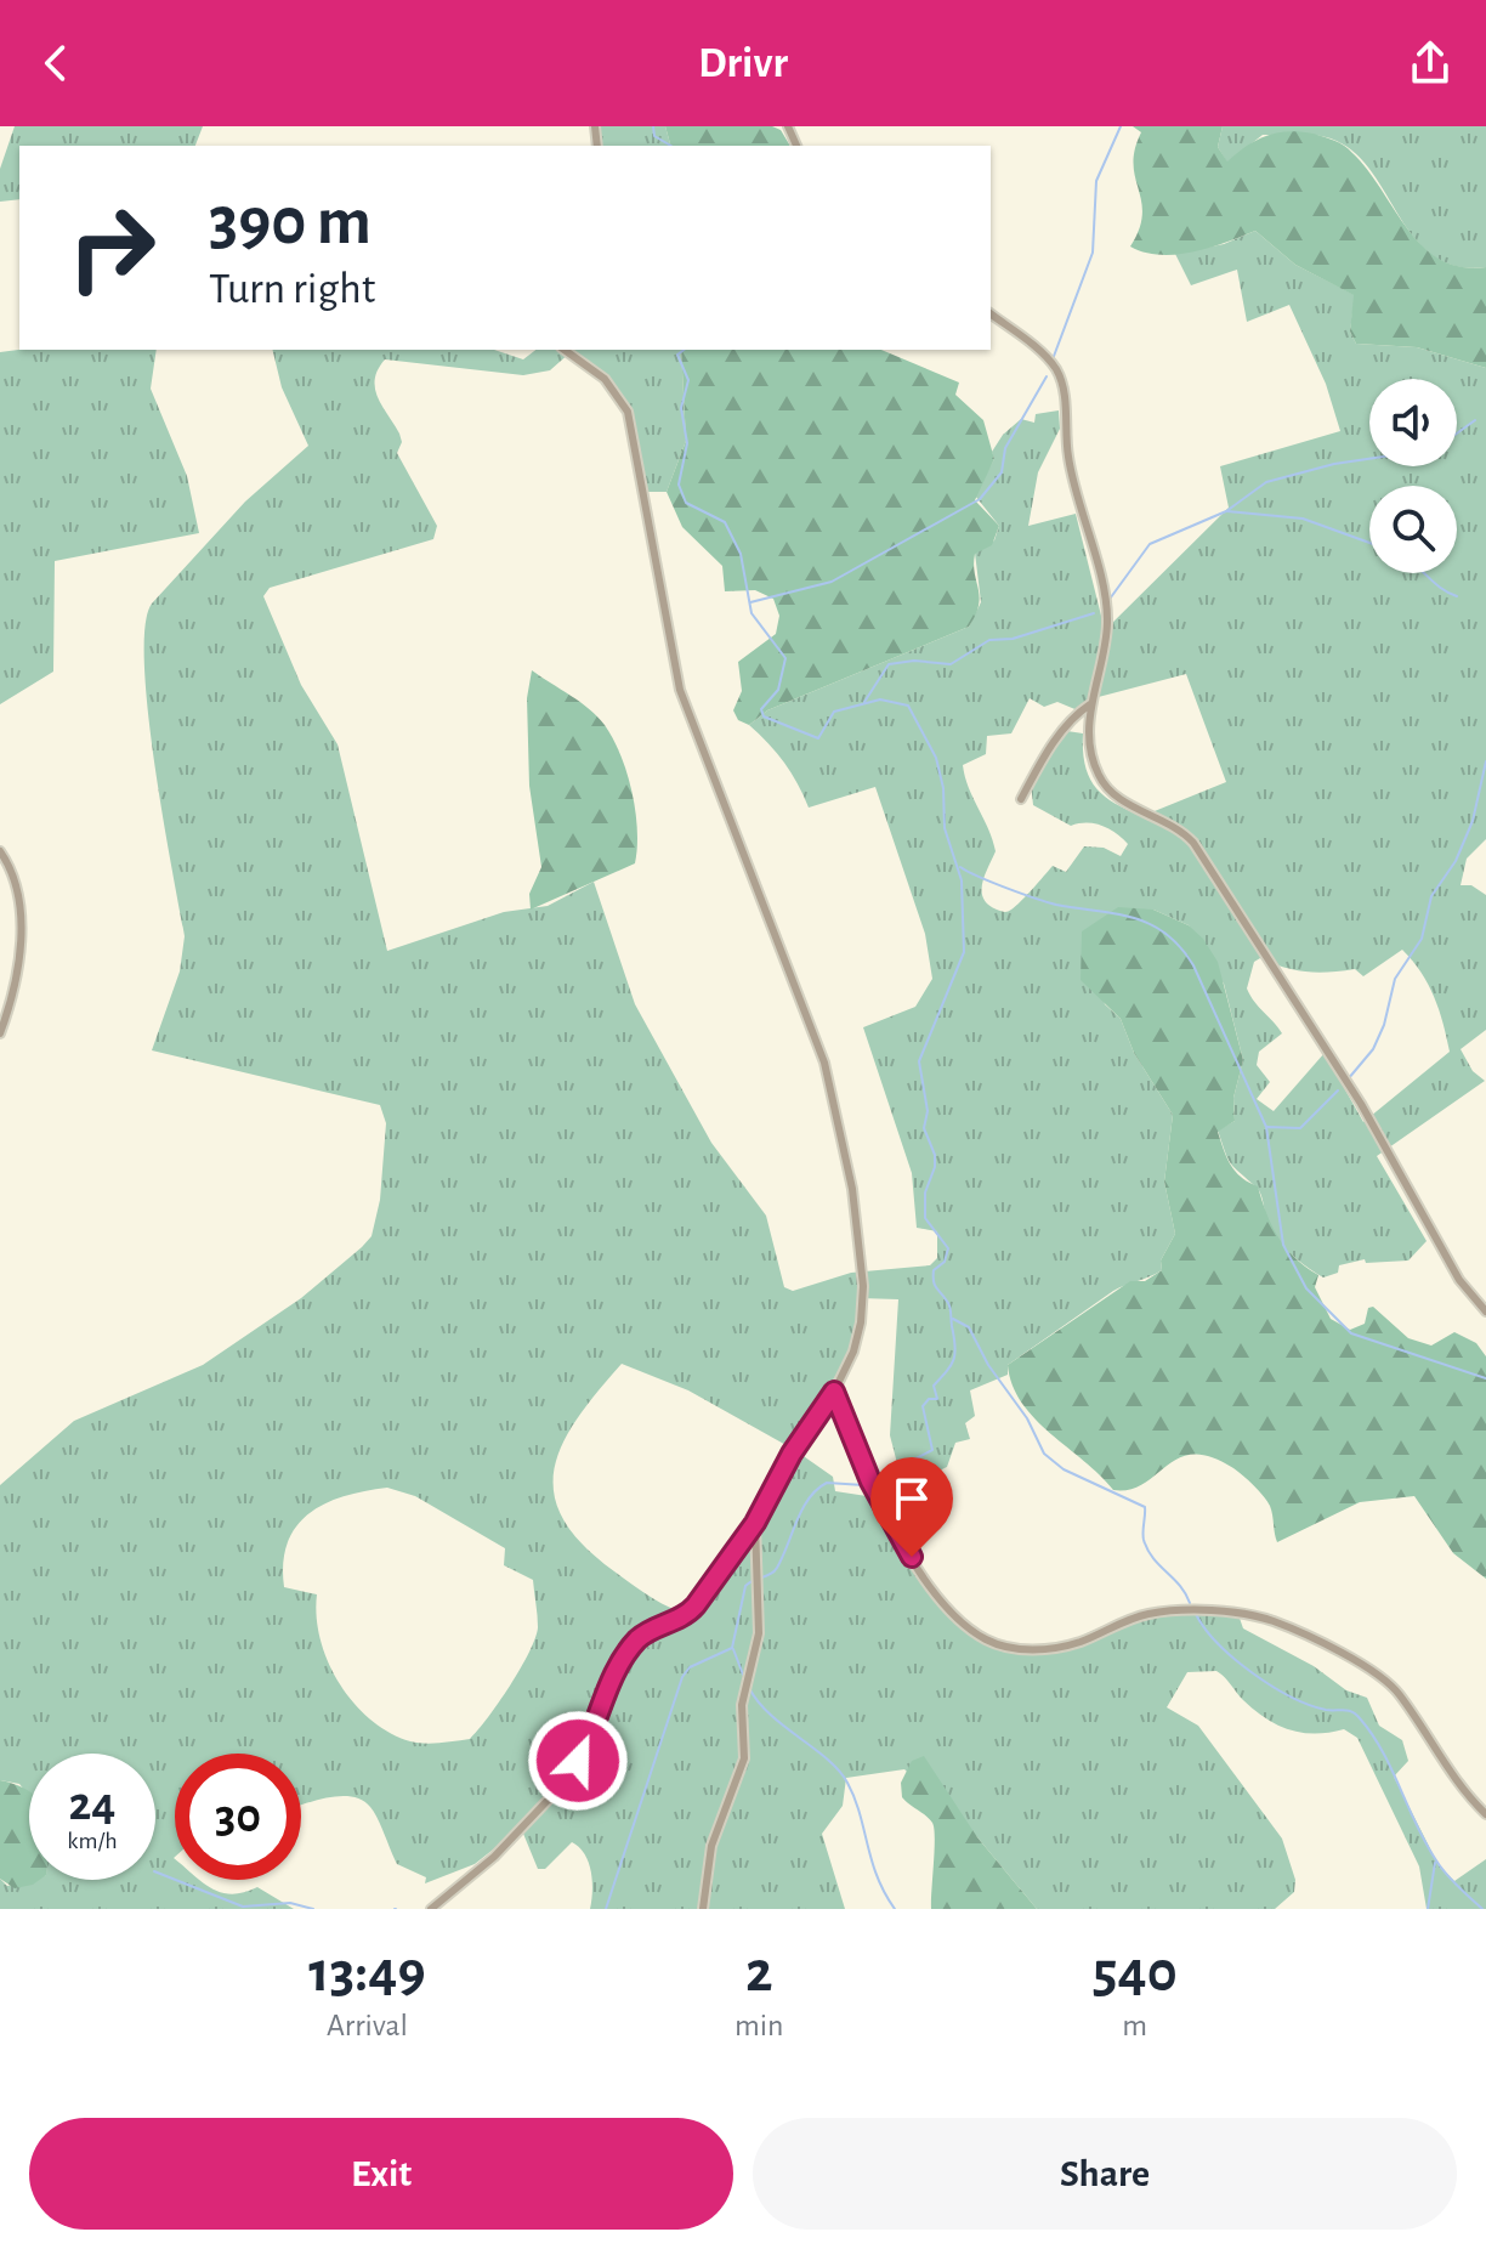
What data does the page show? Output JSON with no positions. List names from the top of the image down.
{
  "page": {
    "header": "Drivr",
    "turn": ["390 m", "Turn right"],
    "speed": "24 km/h",
    "limit": "30",
    "eta": [
      "13:49",
      "Arrival",
      "2",
      "min",
      "540",
      "m"
    ],
    "buttons": ["Exit", "Share"]
  }
}
